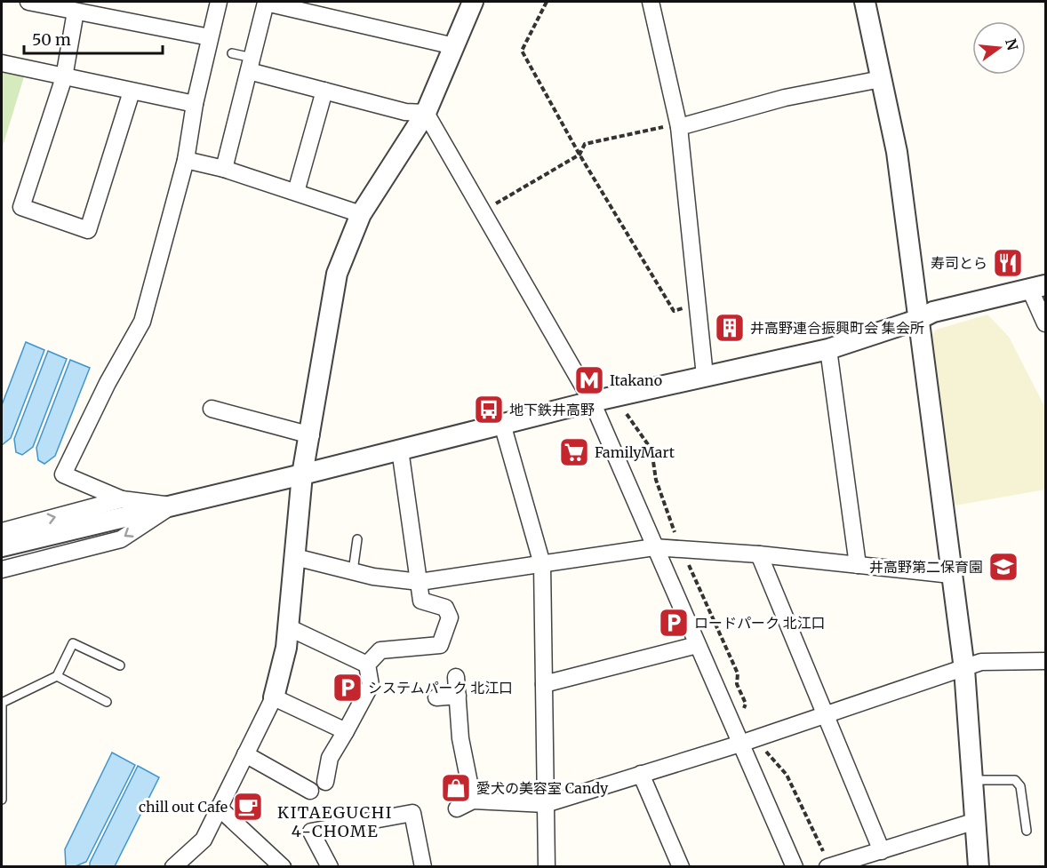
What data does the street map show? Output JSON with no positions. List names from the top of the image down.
{
  "districts": ["KITAEGUCHI 4-CHOME"],
  "places": {
    "restaurant": ["寿司とら"],
    "building": ["井高野連合振興町会 集会所"],
    "metro station": ["Itakano"],
    "bus stop": ["地下鉄井高野"],
    "supermarket": ["FamilyMart"],
    "school or university": ["井高野第二保育園"],
    "parking": ["ロードパーク 北江口", "システムパーク 北江口"],
    "shop": ["愛犬の美容室 Candy"],
    "cafe": ["chill out Cafe"]
  },
  "scale_bar": "50 m",
  "north": "right"
}
